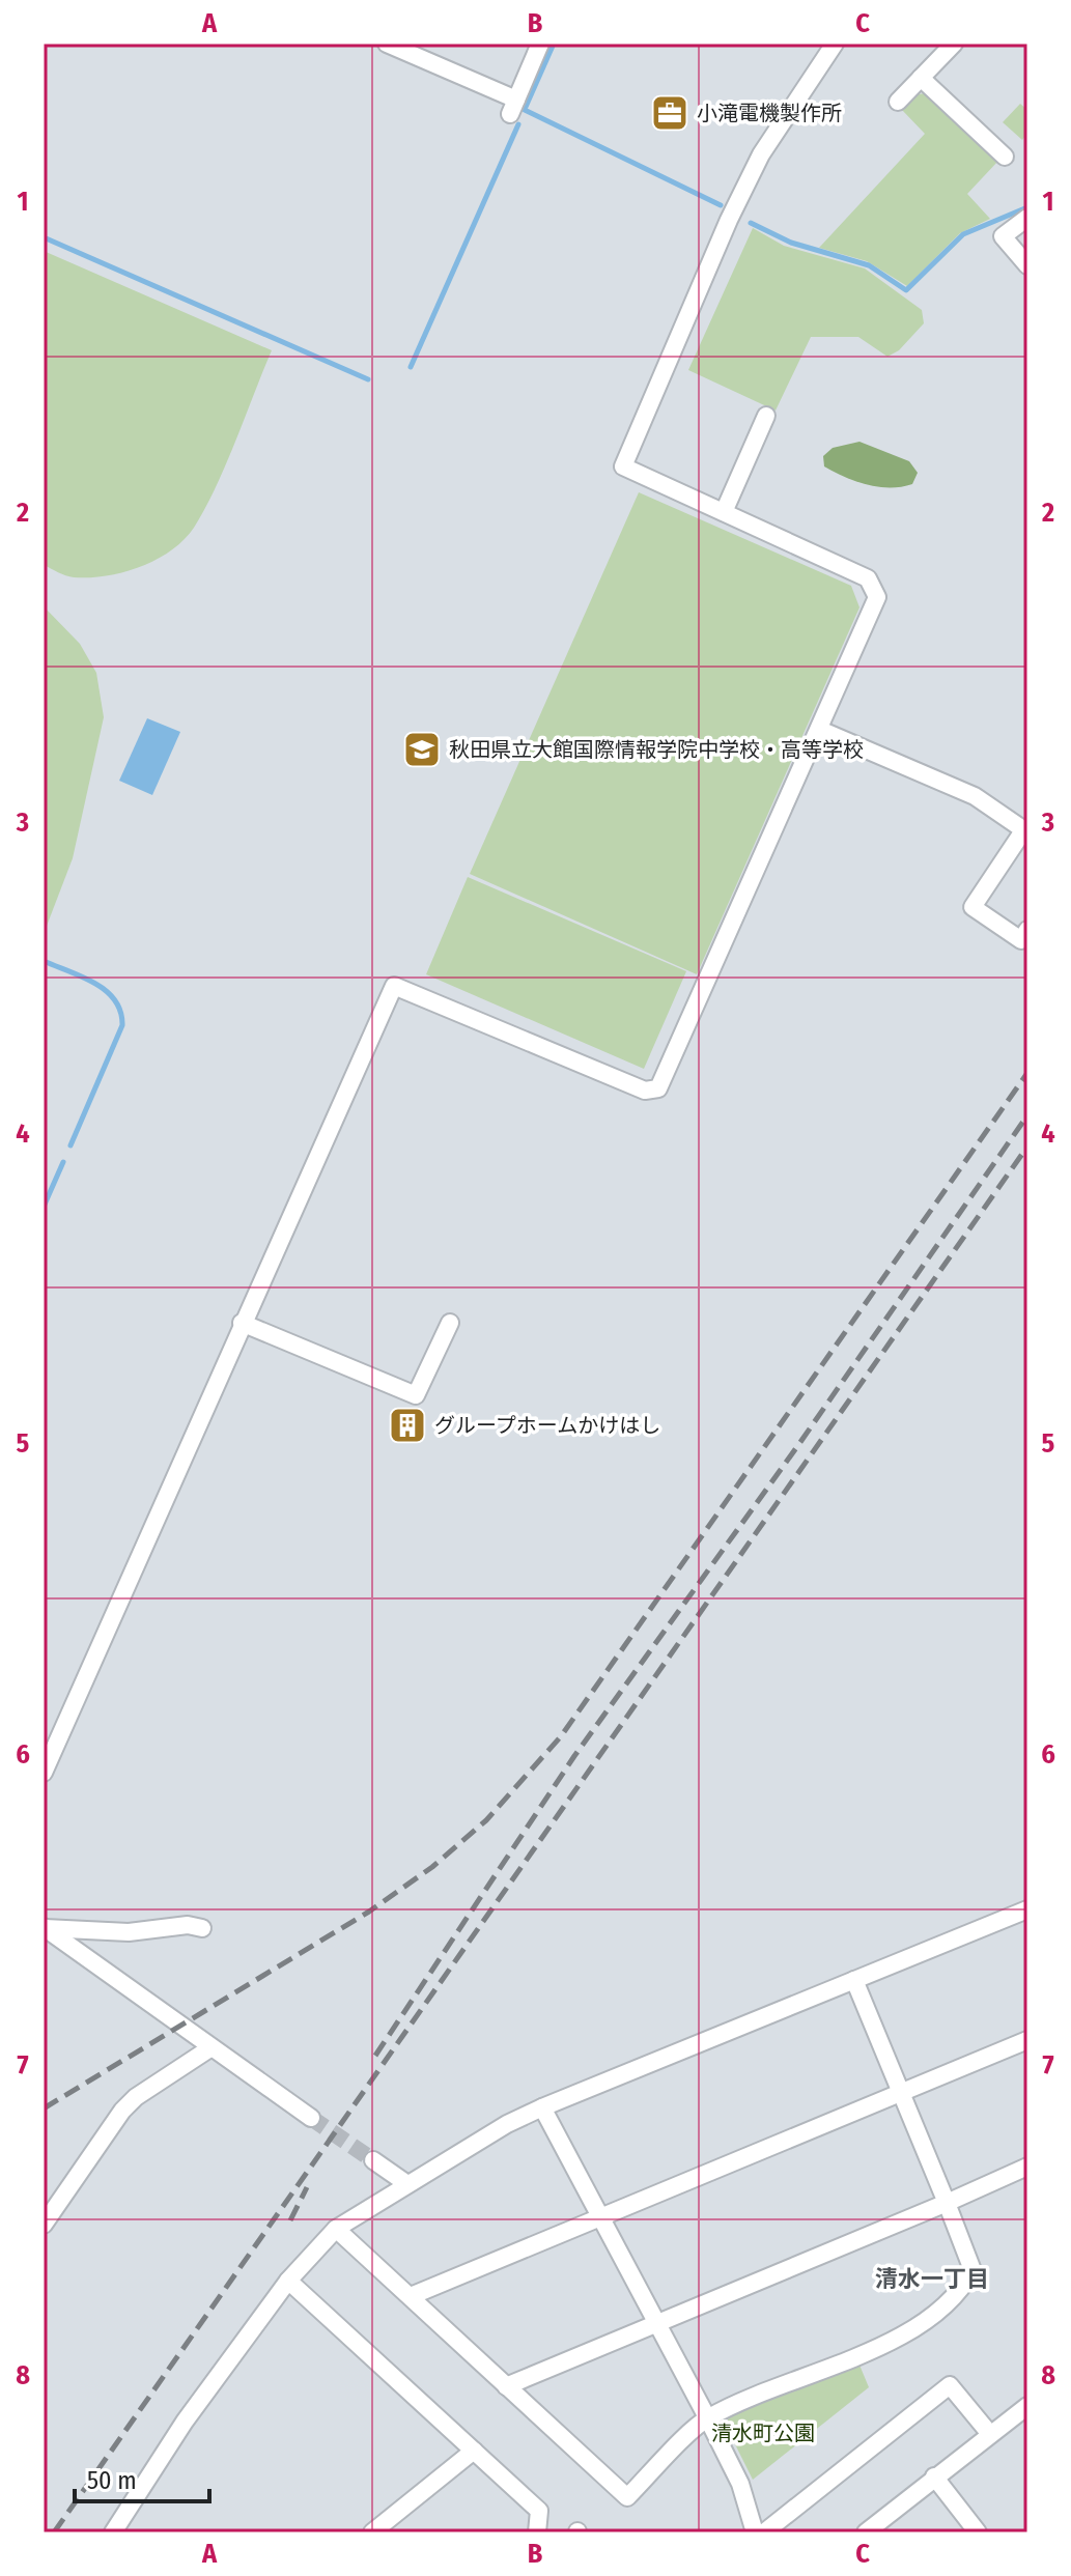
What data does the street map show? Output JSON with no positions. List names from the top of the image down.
{
  "districts": ["清水一丁目"],
  "parks": ["清水町公園"],
  "places": {
    "office": ["小滝電機製作所"],
    "school or university": ["秋田県立大館国際情報学院中学校・高等学校"],
    "building": ["グループホームかけはし"]
  },
  "scale_bar": "50 m",
  "grid": {
    "columns": ["A", "B", "C"],
    "rows": [
      "1",
      "2",
      "3",
      "4",
      "5",
      "6",
      "7",
      "8"
    ]
  }
}
